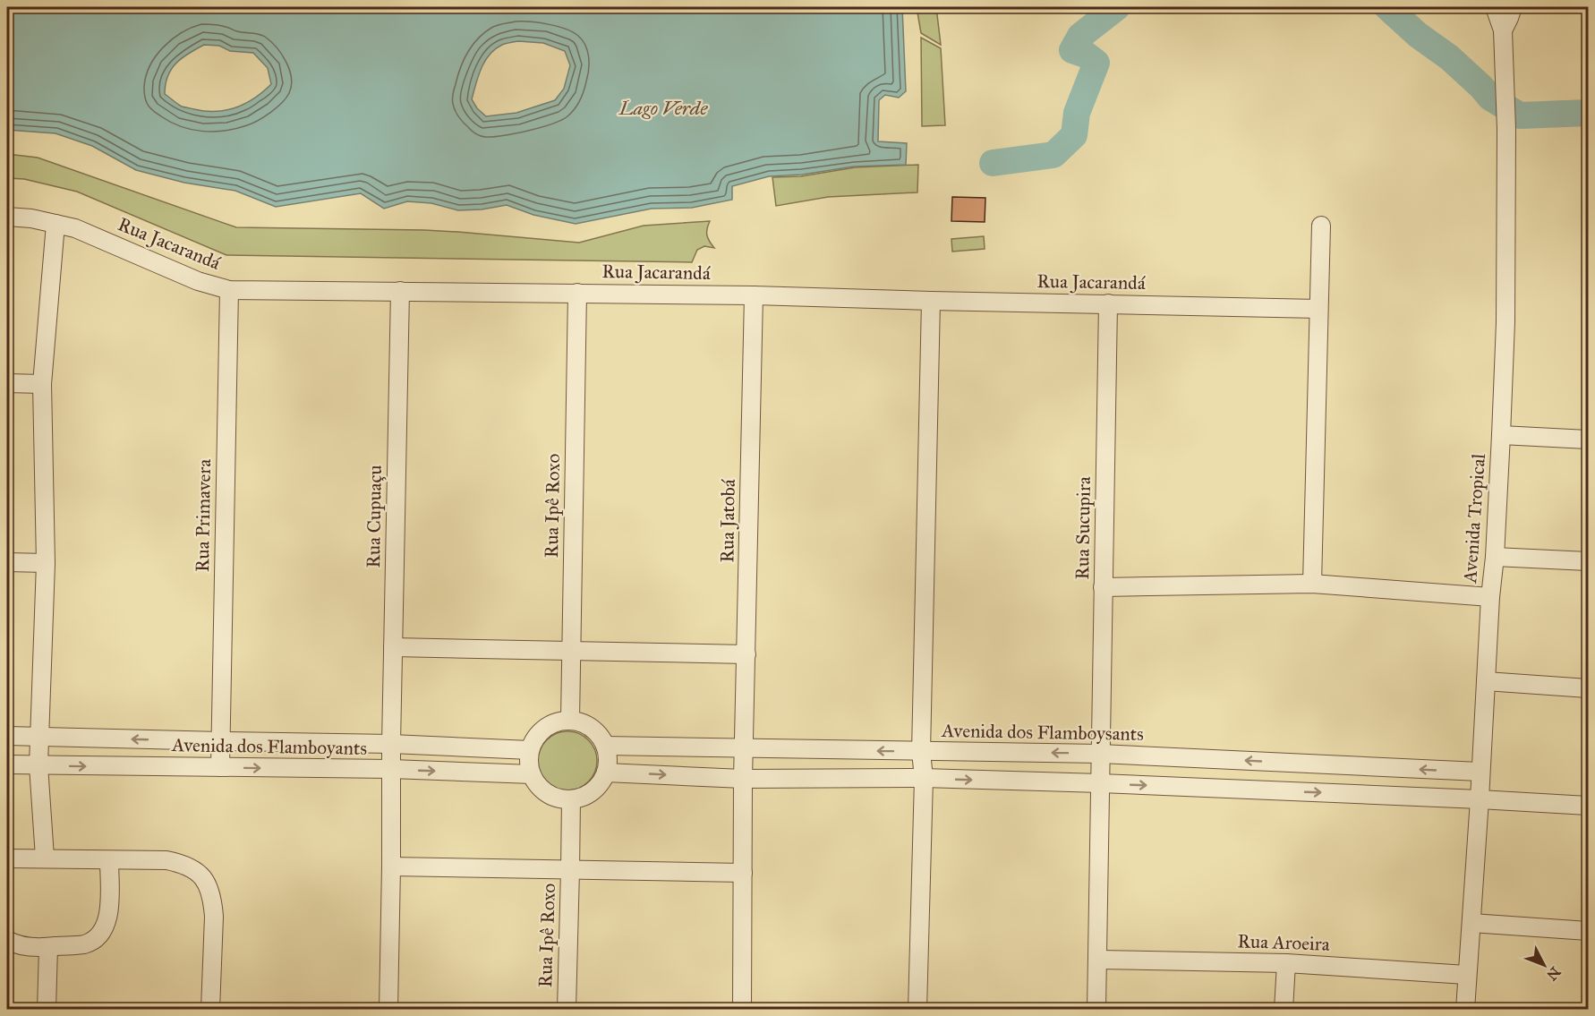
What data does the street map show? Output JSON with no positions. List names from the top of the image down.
{
  "streets": {
    "street": [
      "Rua Jacarandá",
      "Rua Ipê Roxo",
      "Rua Primavera",
      "Rua Cupuaçu",
      "Avenida Tropical",
      "Rua Jatobá",
      "Rua Sucupira",
      "Avenida dos Flamboysants",
      "Avenida dos Flamboyants",
      "Rua Aroeira"
    ]
  },
  "crossings": [
    ["Rua Jacarandá", "Rua Ipê Roxo"],
    ["Rua Jacarandá", "Rua Primavera"],
    ["Rua Jacarandá", "Rua Cupuaçu"],
    ["Rua Jacarandá", "Rua Jatobá"],
    ["Rua Jacarandá", "Rua Sucupira"],
    ["Rua Ipê Roxo", "Avenida dos Flamboysants"],
    ["Rua Ipê Roxo", "Avenida dos Flamboyants"],
    ["Rua Primavera", "Avenida dos Flamboyants"],
    ["Rua Cupuaçu", "Avenida dos Flamboyants"],
    ["Avenida Tropical", "Avenida dos Flamboysants"],
    ["Avenida Tropical", "Rua Aroeira"],
    ["Rua Jatobá", "Avenida dos Flamboysants"],
    ["Rua Sucupira", "Avenida dos Flamboysants"],
    ["Rua Sucupira", "Rua Aroeira"],
    ["Avenida dos Flamboysants", "Avenida dos Flamboyants"]
  ],
  "water": ["Lago Verde"],
  "north": "bottom right"
}
